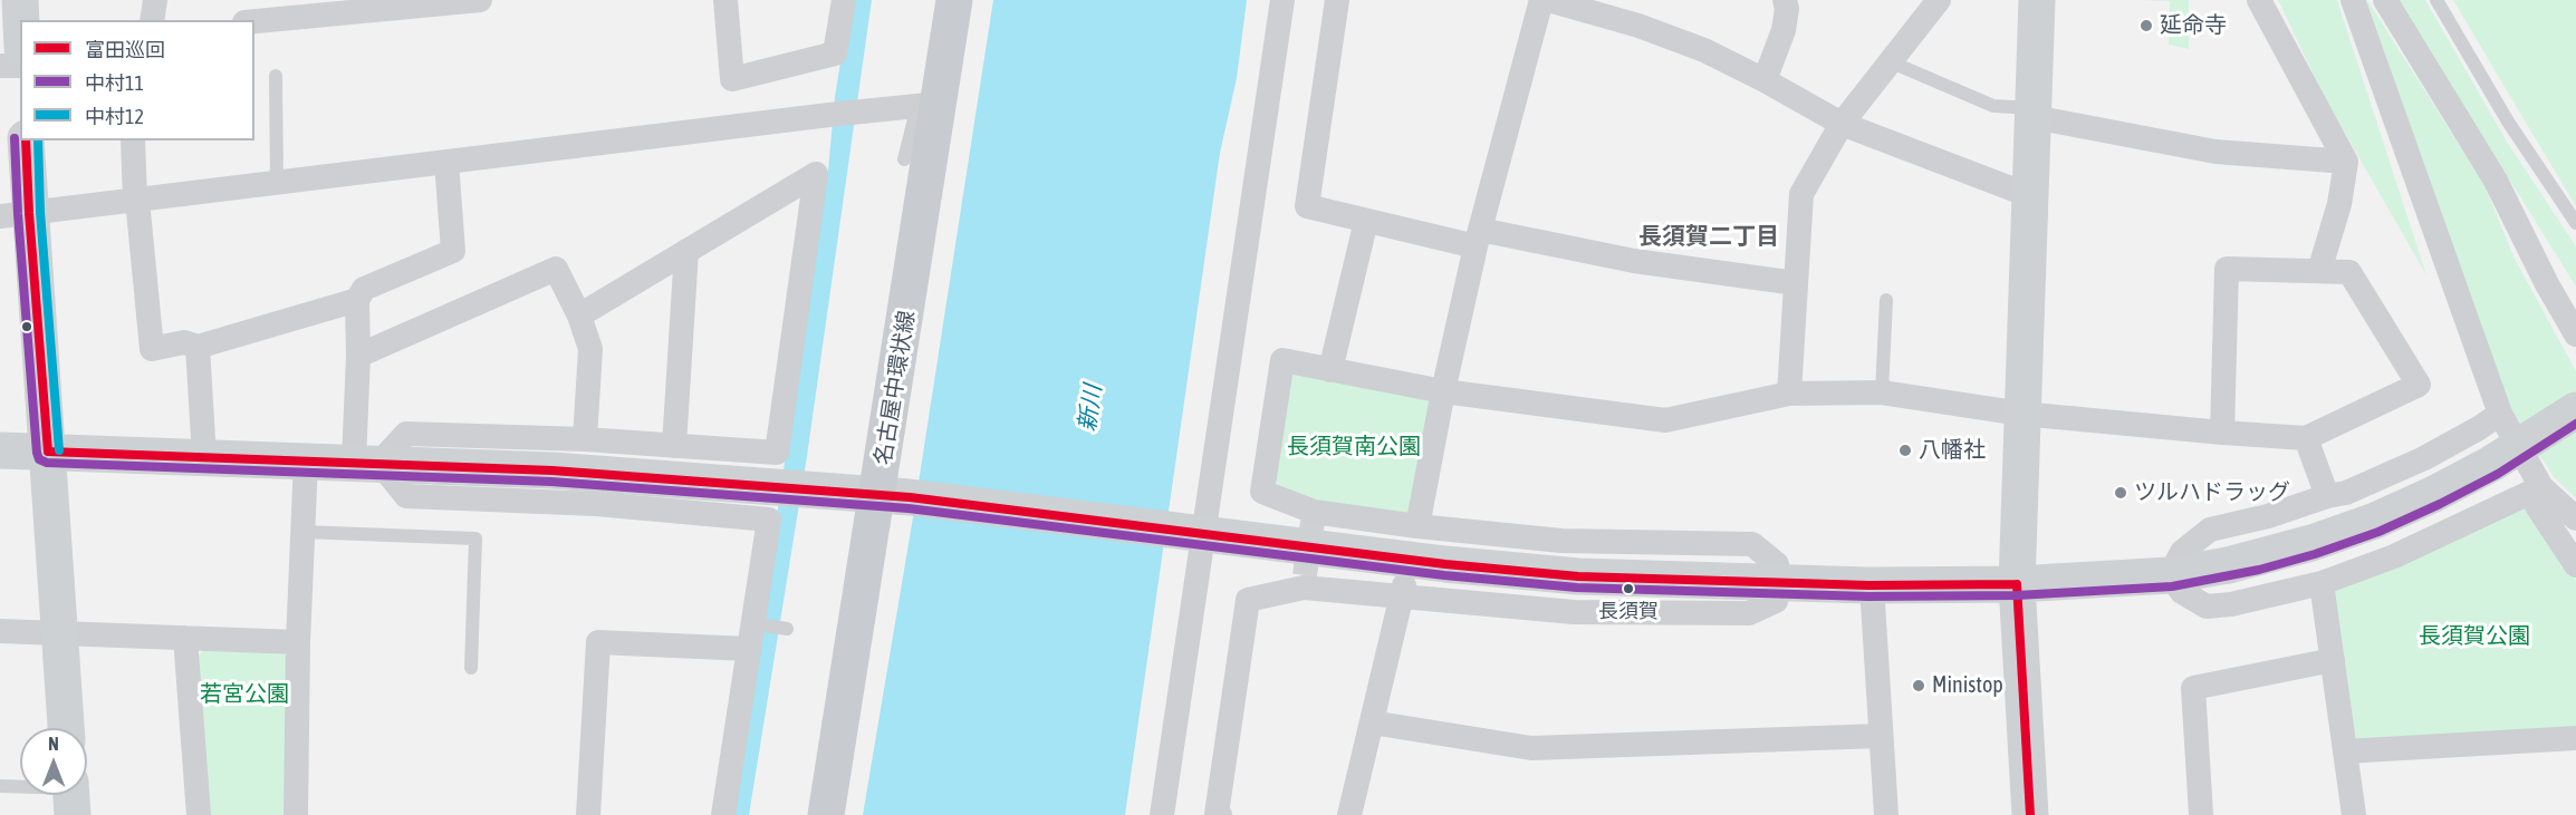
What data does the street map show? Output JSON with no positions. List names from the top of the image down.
{
  "streets": {
    "main road": ["名古屋中環状線"]
  },
  "districts": ["長須賀二丁目"],
  "water": ["新川"],
  "parks": ["長須賀南公園", "長須賀公園", "若宮公園"],
  "places": [
    "延命寺",
    "八幡社",
    "ツルハドラッグ",
    "長須賀",
    "Ministop"
  ],
  "lines": ["transit line 中村11", "transit line 富田巡回", "transit line 中村12"],
  "legend": ["富田巡回", "中村11", "中村12"],
  "north": "top"
}
